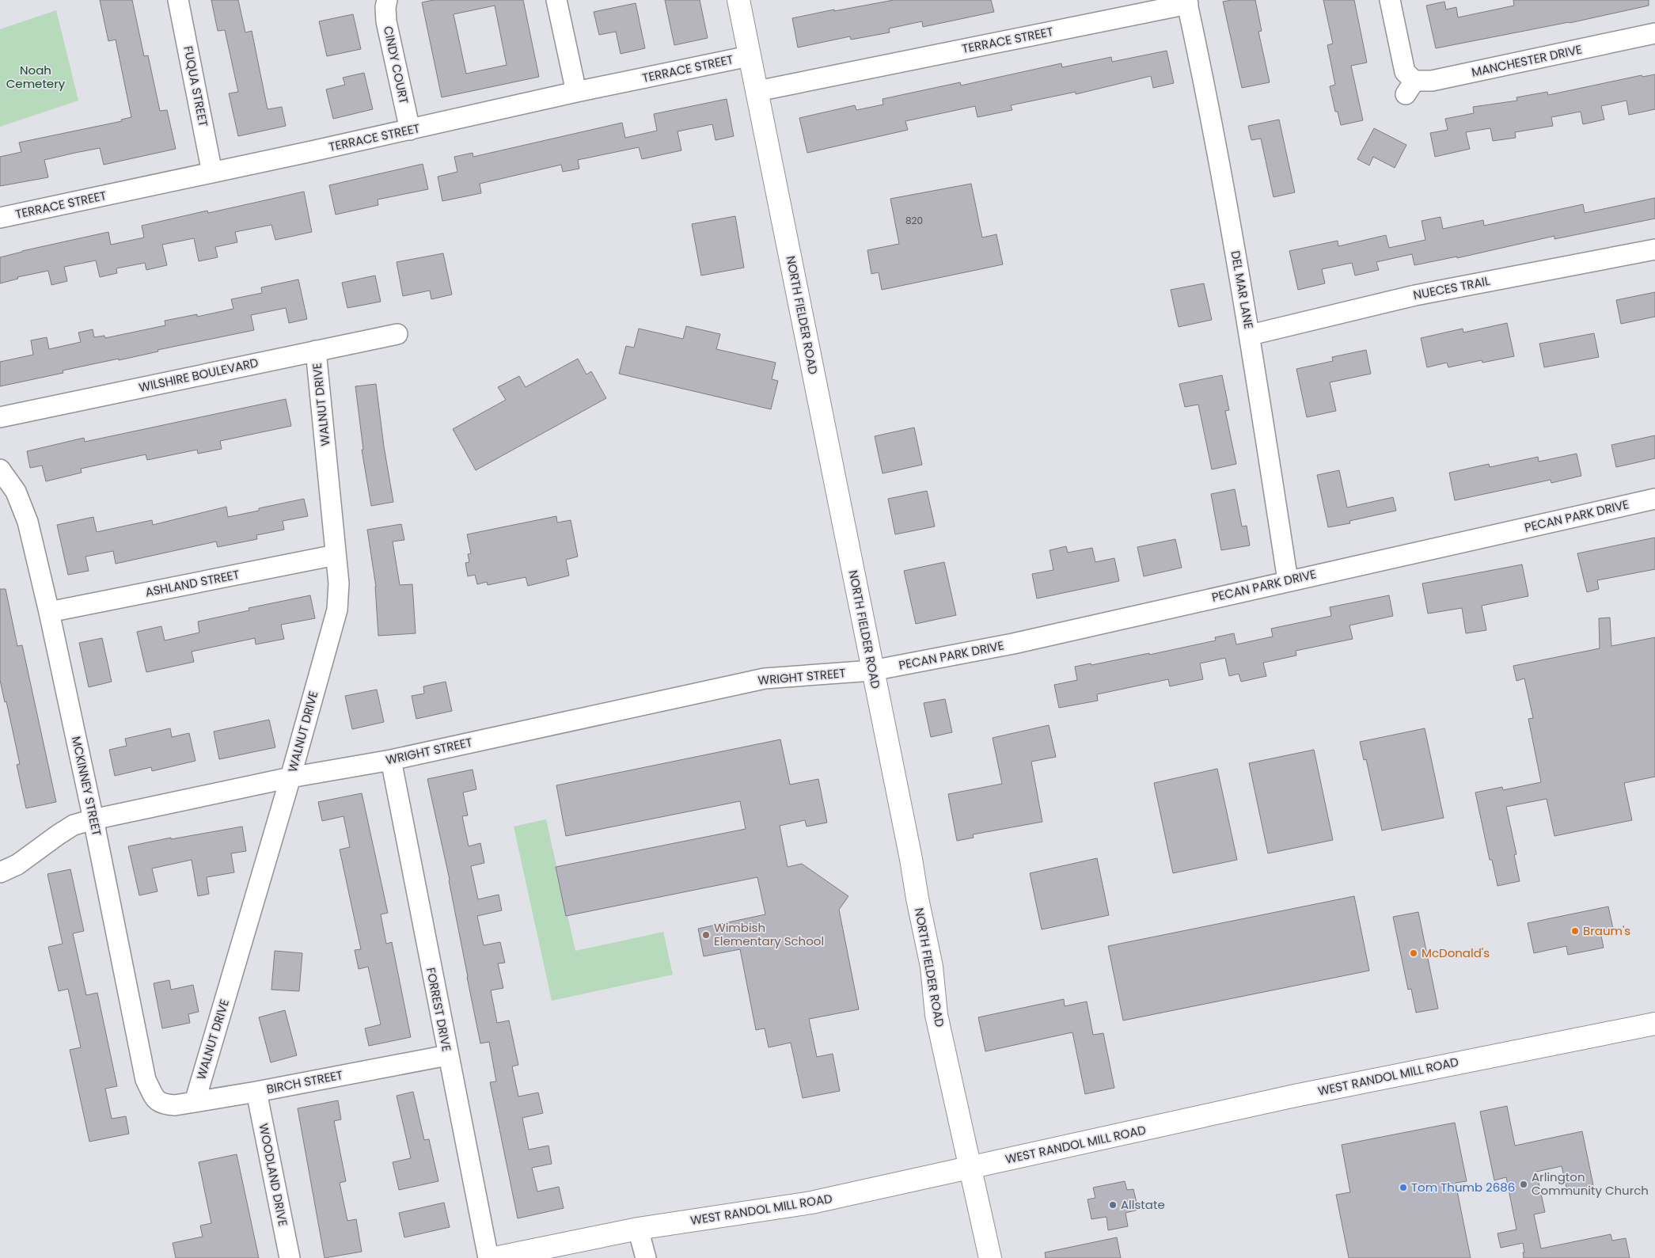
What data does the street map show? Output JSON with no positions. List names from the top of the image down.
{
  "streets": {
    "main road": ["NORTH FIELDER ROAD", "WEST RANDOL MILL ROAD"],
    "street": [
      "TERRACE STREET",
      "MANCHESTER DRIVE",
      "CINDY COURT",
      "FUQUA STREET",
      "NUECES TRAIL",
      "DEL MAR LANE",
      "WILSHIRE BOULEVARD",
      "WALNUT DRIVE",
      "PECAN PARK DRIVE",
      "ASHLAND STREET",
      "WRIGHT STREET",
      "MCKINNEY STREET",
      "FORREST DRIVE",
      "BIRCH STREET",
      "WOODLAND DRIVE"
    ]
  },
  "crossings": [
    ["TERRACE STREET", "CINDY COURT"],
    ["TERRACE STREET", "FUQUA STREET"],
    ["TERRACE STREET", "DEL MAR LANE"],
    ["TERRACE STREET", "NORTH FIELDER ROAD"],
    ["NUECES TRAIL", "DEL MAR LANE"],
    ["DEL MAR LANE", "PECAN PARK DRIVE"],
    ["NORTH FIELDER ROAD", "PECAN PARK DRIVE"],
    ["NORTH FIELDER ROAD", "WRIGHT STREET"],
    ["NORTH FIELDER ROAD", "WEST RANDOL MILL ROAD"],
    ["WILSHIRE BOULEVARD", "WALNUT DRIVE"],
    ["WALNUT DRIVE", "ASHLAND STREET"],
    ["WALNUT DRIVE", "WRIGHT STREET"],
    ["WALNUT DRIVE", "BIRCH STREET"],
    ["PECAN PARK DRIVE", "WRIGHT STREET"],
    ["ASHLAND STREET", "MCKINNEY STREET"],
    ["WRIGHT STREET", "MCKINNEY STREET"],
    ["WRIGHT STREET", "FORREST DRIVE"],
    ["MCKINNEY STREET", "BIRCH STREET"],
    ["FORREST DRIVE", "BIRCH STREET"],
    ["BIRCH STREET", "WOODLAND DRIVE"]
  ],
  "parks": ["Noah Cemetery"],
  "places": [
    "Braum's",
    "Wimbish Elementary School",
    "McDonald's",
    "Arlington Community Church",
    "Tom Thumb 2686",
    "Allstate"
  ],
  "house_numbers": ["820"]
}
